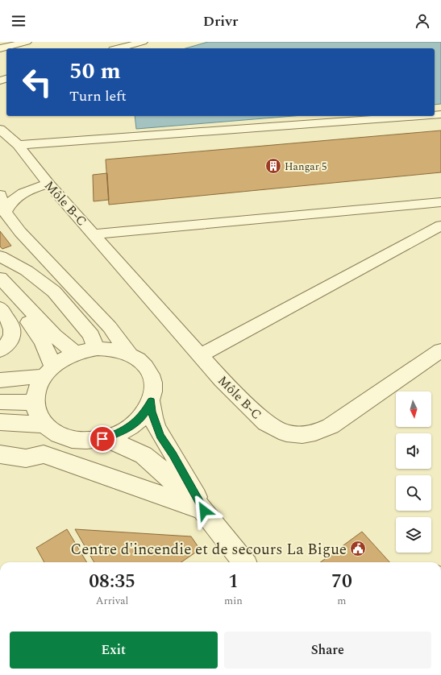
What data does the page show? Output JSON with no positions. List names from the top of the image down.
{
  "streets": {
    "lane": ["Môle B-C"]
  },
  "places": {
    "building": ["Hangar 5"],
    "public building": ["Centre d'incendie et de secours La Bigue"]
  },
  "north": "bottom",
  "page": {
    "header": "Drivr",
    "turn": ["50 m", "Turn left"],
    "eta": [
      "08:35",
      "Arrival",
      "1",
      "min",
      "70",
      "m"
    ],
    "buttons": ["Exit", "Share"]
  }
}
